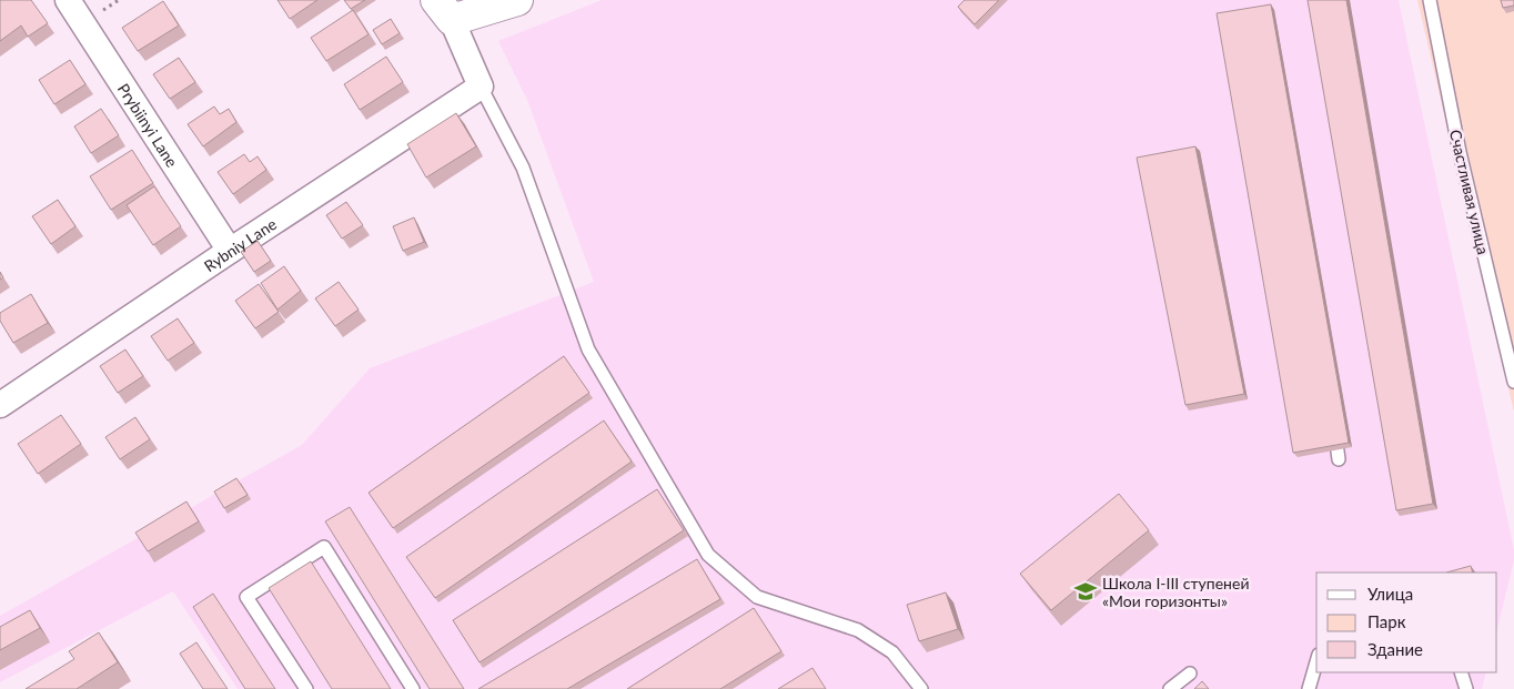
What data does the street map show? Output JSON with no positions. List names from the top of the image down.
{
  "streets": {
    "street": ["Prybiinyi Lane", "Rybniy Lane"],
    "lane": ["Счастливая улица"]
  },
  "crossings": [
    ["Prybiinyi Lane", "Rybniy Lane"]
  ],
  "places": {
    "school or university": ["Школа I-III ступеней «Мои горизонты»"]
  },
  "legend": ["Улица", "Парк", "Здание"]
}
